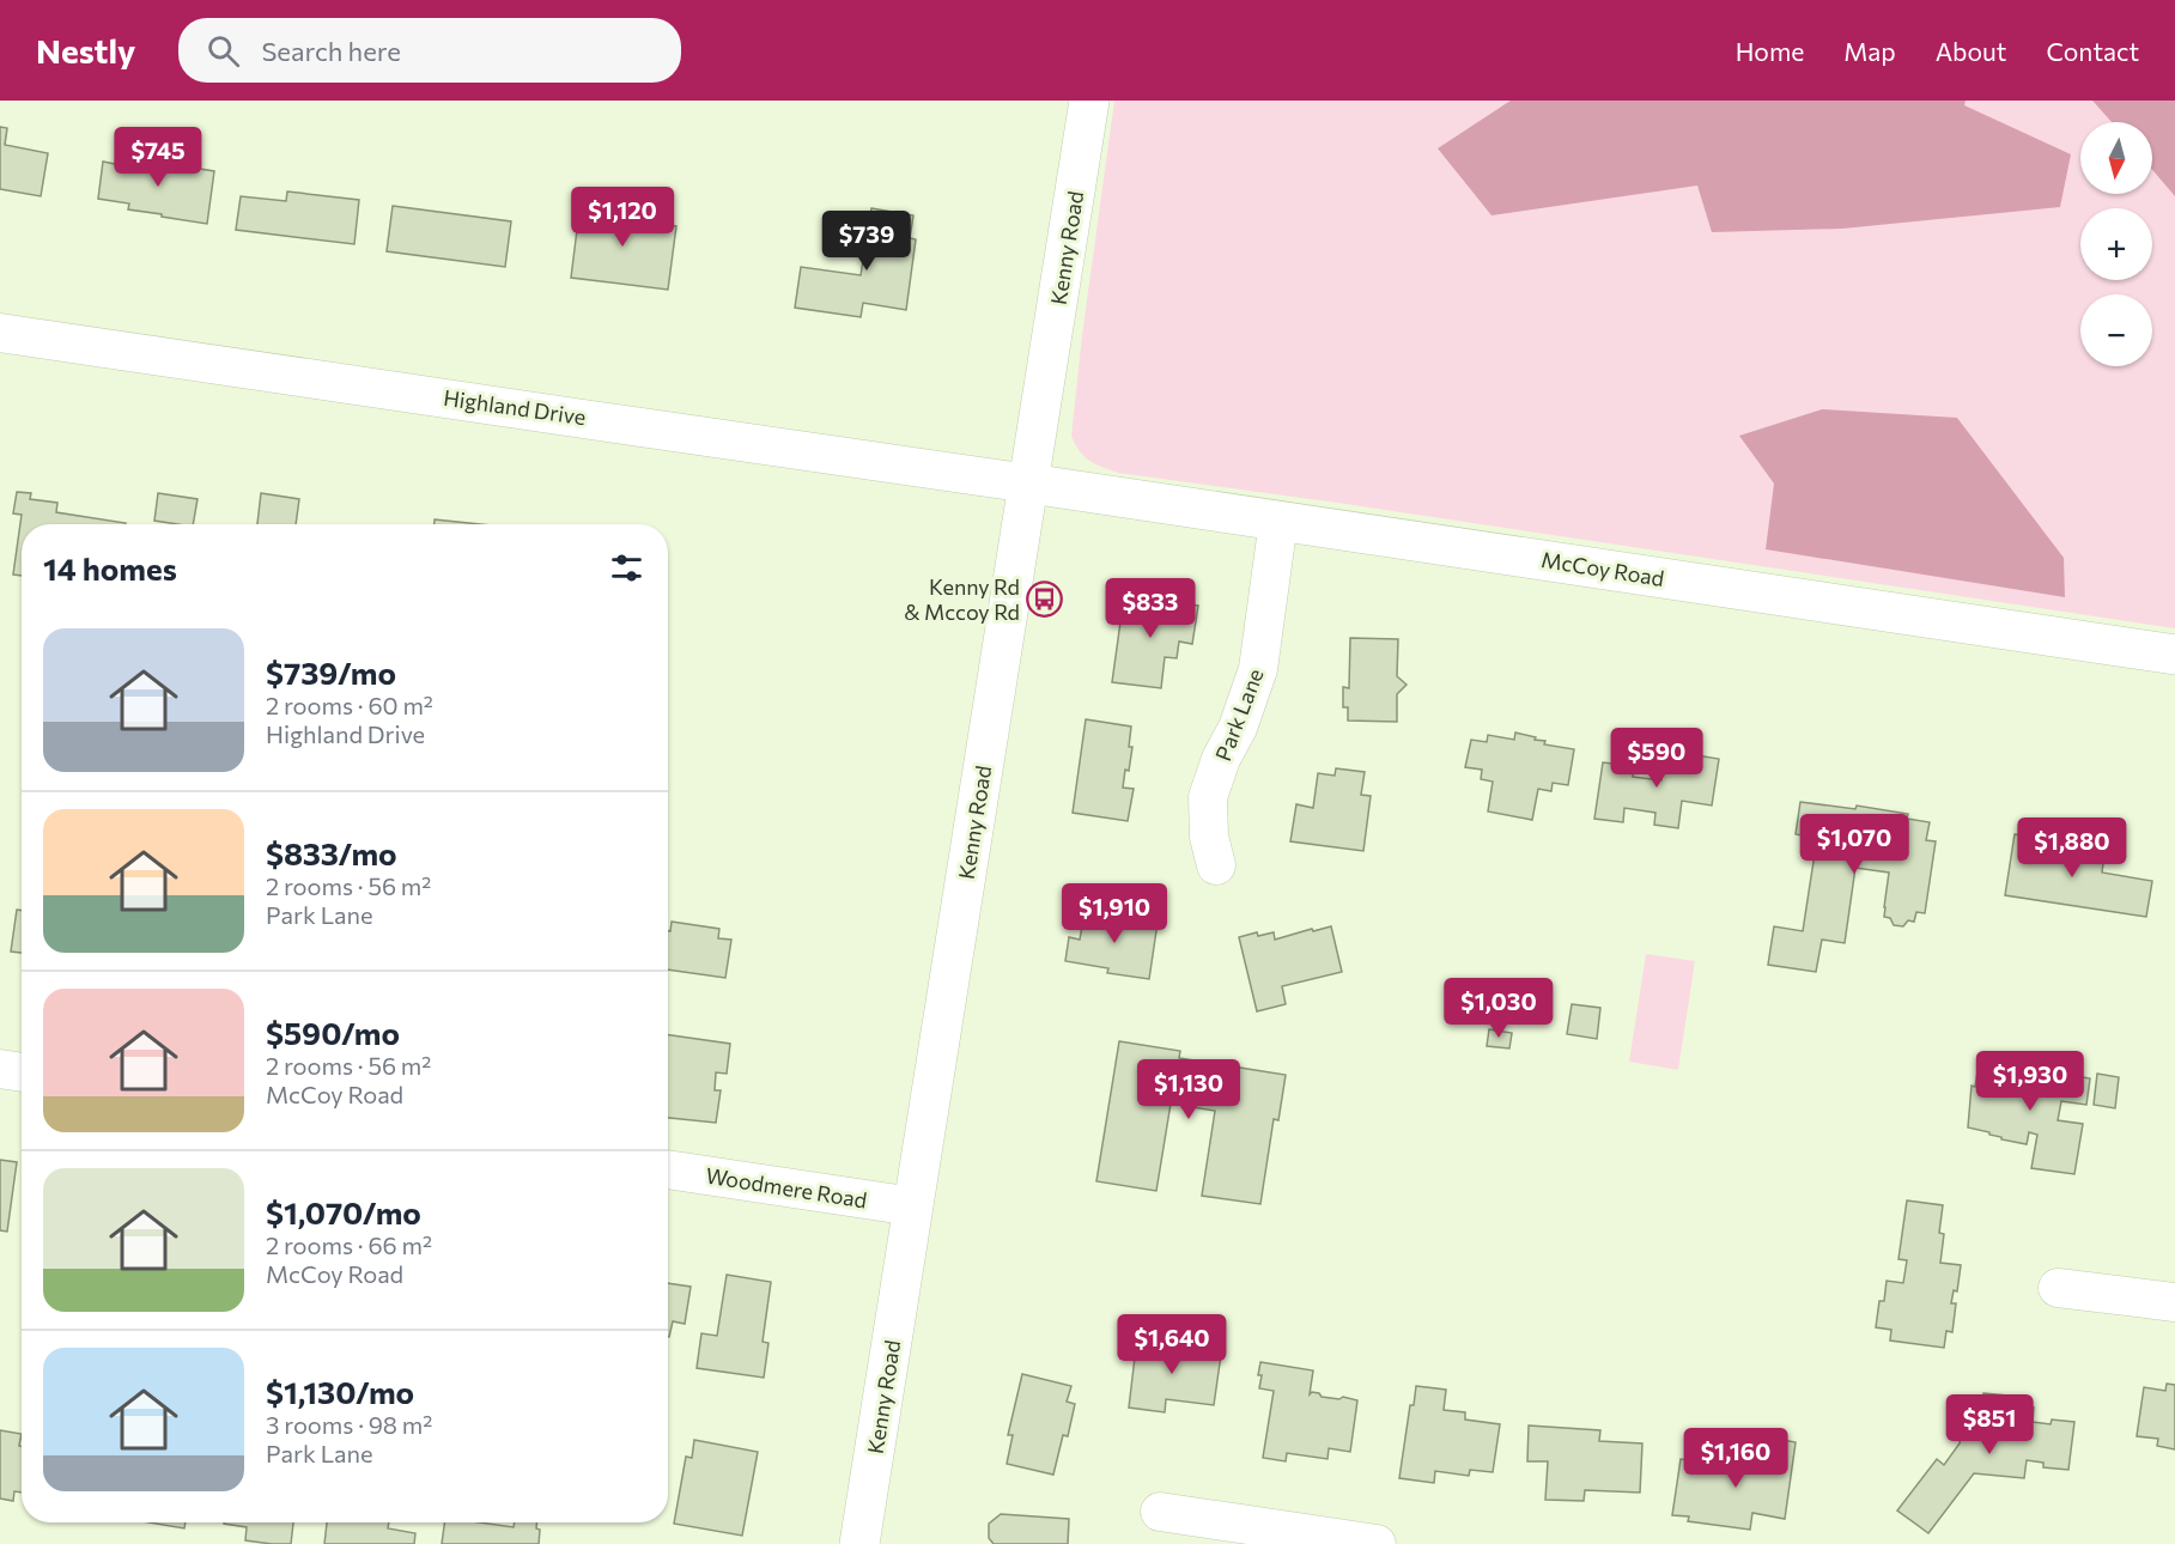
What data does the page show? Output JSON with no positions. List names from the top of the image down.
{
  "streets": {
    "main road": ["Kenny Road", "McCoy Road"],
    "street": ["Highland Drive", "Park Lane", "Woodmere Road"]
  },
  "crossings": [
    ["Kenny Road", "Highland Drive"],
    ["Kenny Road", "McCoy Road"],
    ["Kenny Road", "Woodmere Road"],
    ["Highland Drive", "McCoy Road"],
    ["McCoy Road", "Park Lane"]
  ],
  "places": {
    "bus stop": ["Kenny Rd & Mccoy Rd"]
  },
  "north": "bottom",
  "page": {
    "header": "Nestly",
    "search": "Search here",
    "nav": [
      "Home",
      "Map",
      "About",
      "Contact"
    ],
    "map_buttons": ["+", "−"],
    "price": [
      "$745",
      "$1,120",
      "$739",
      "$833",
      "$590",
      "$1,070",
      "$1,880",
      "$1,910",
      "$1,030",
      "$1,930",
      "$1,130",
      "$1,640",
      "$851",
      "$1,160"
    ],
    "heading": "14 homes",
    "list": [
      {
        "name": "$739/mo",
        "note": "2 rooms · 60 m² · Highland Drive"
      },
      {
        "name": "$833/mo",
        "note": "2 rooms · 56 m² · Park Lane"
      },
      {
        "name": "$590/mo",
        "note": "2 rooms · 56 m² · McCoy Road"
      },
      {
        "name": "$1,070/mo",
        "note": "2 rooms · 66 m² · McCoy Road"
      },
      {
        "name": "$1,130/mo",
        "note": "3 rooms · 98 m² · Park Lane"
      }
    ]
  }
}
